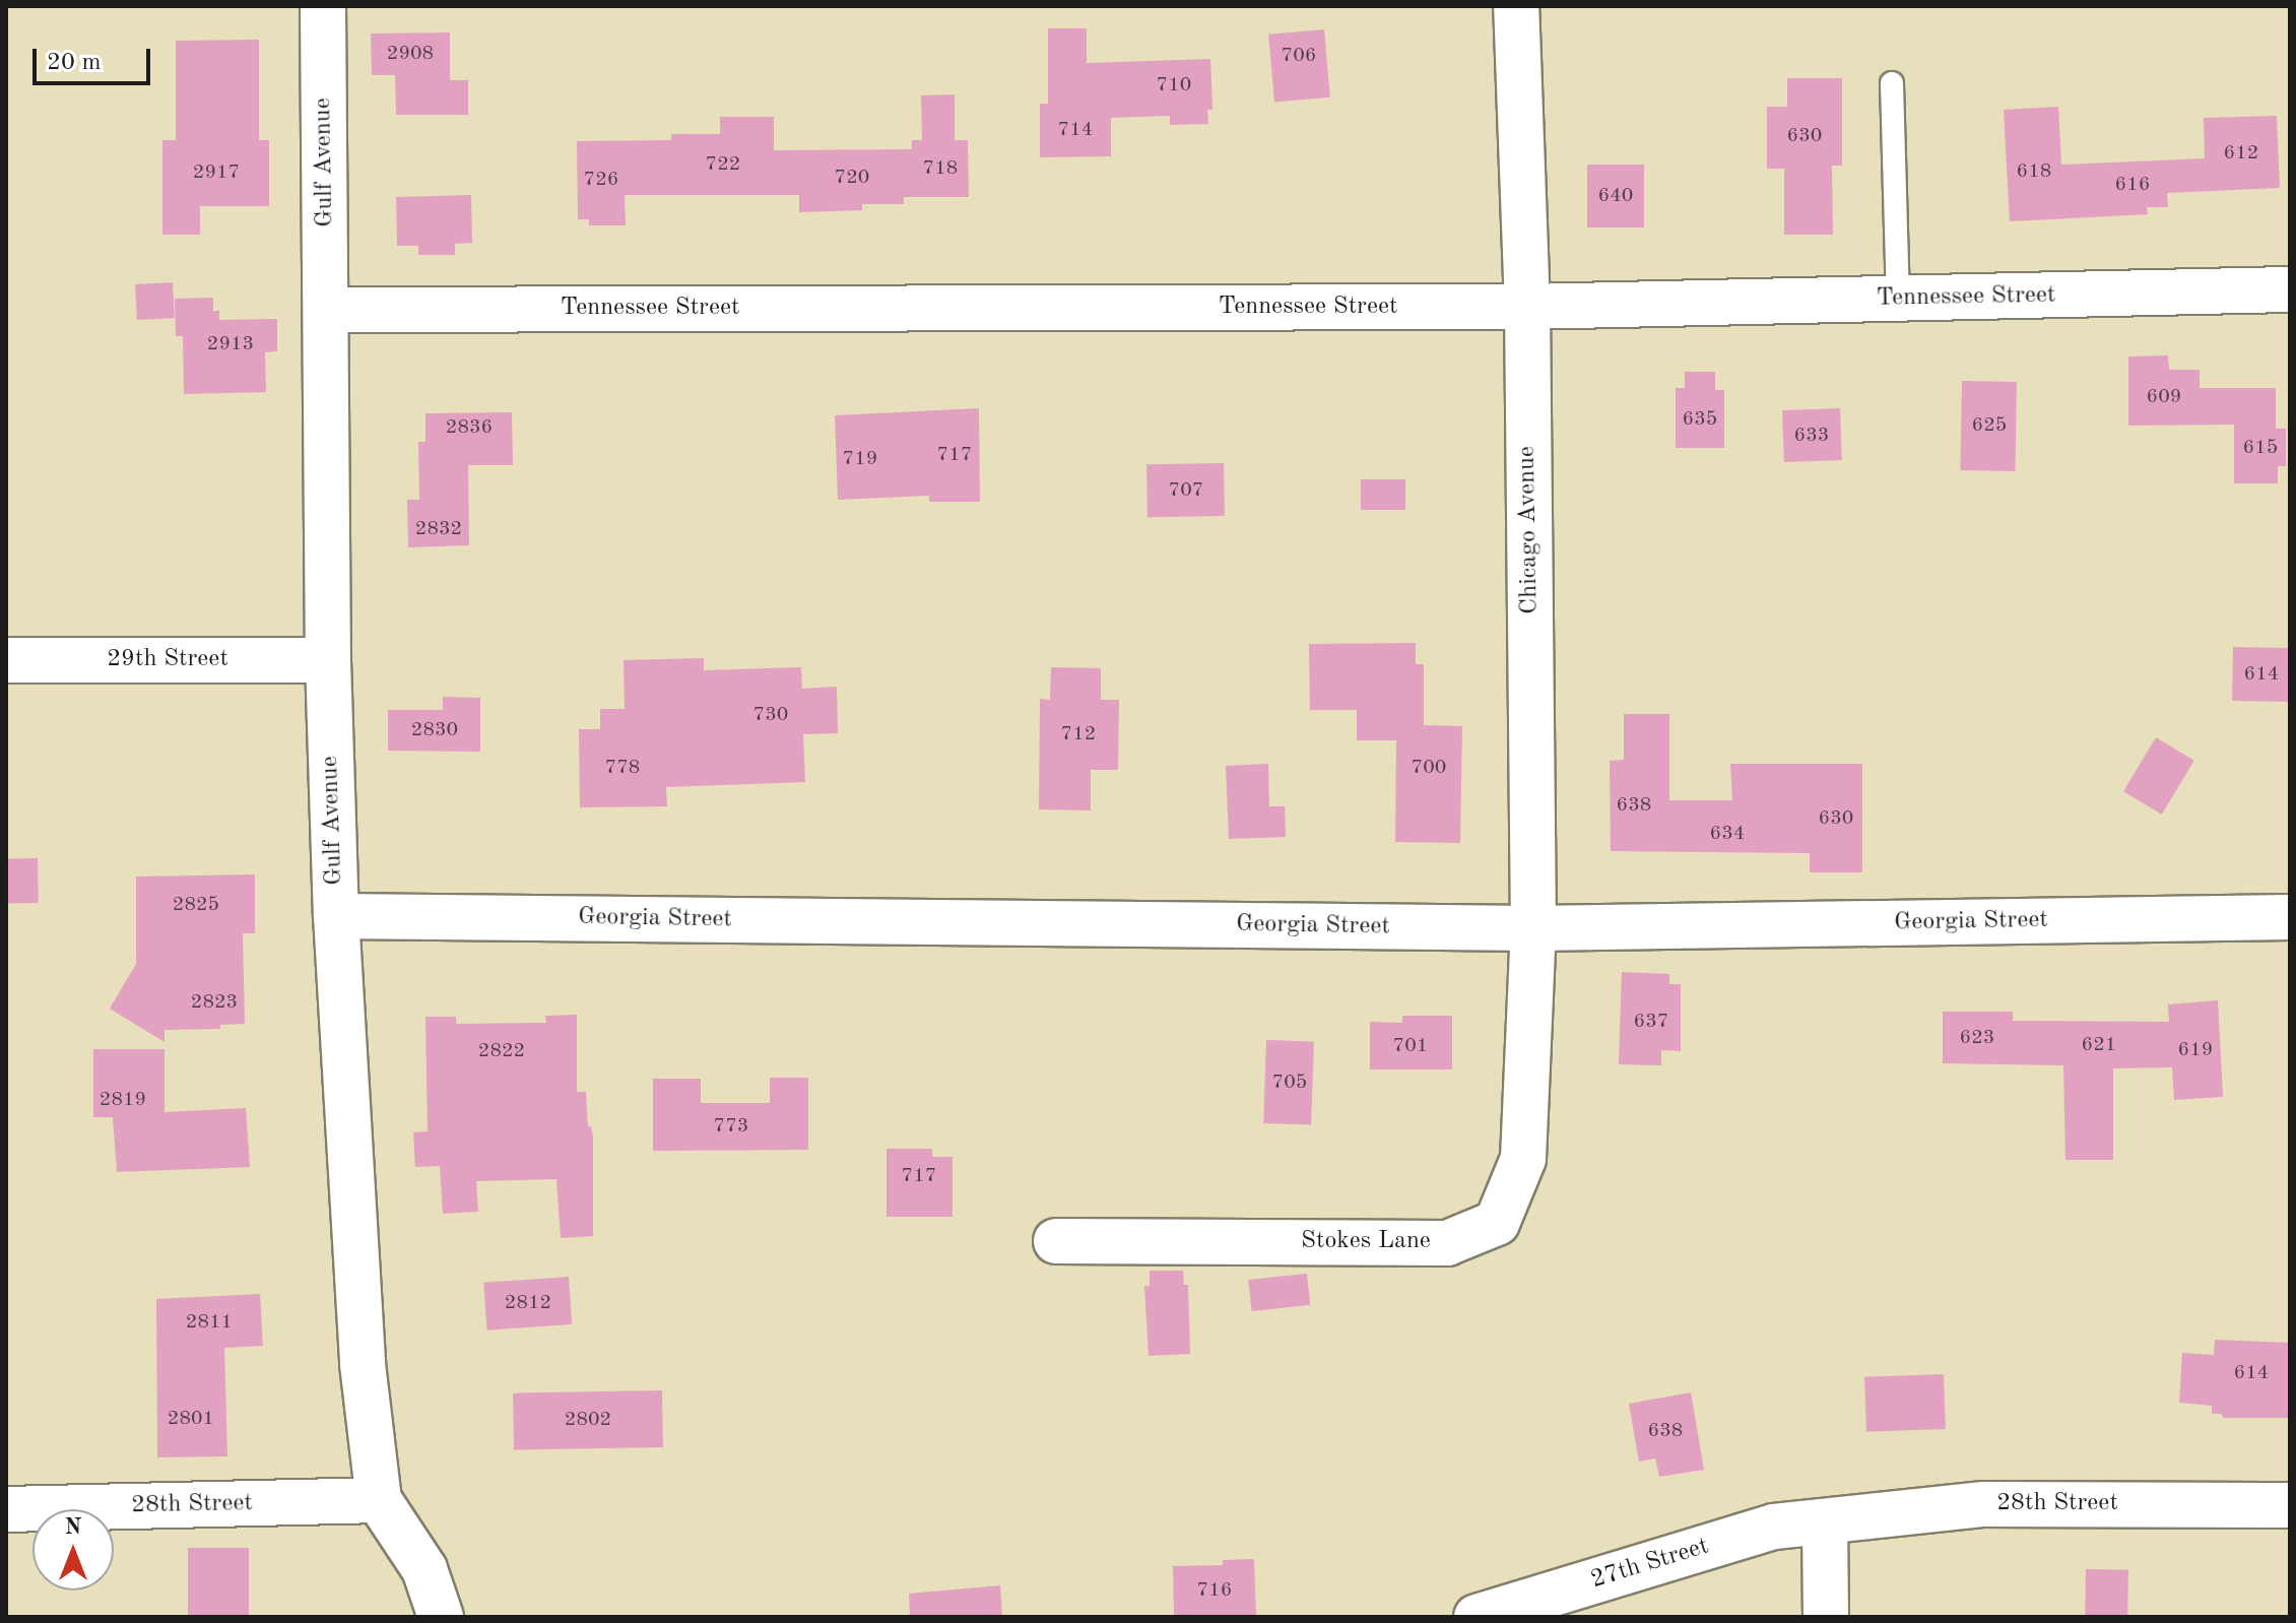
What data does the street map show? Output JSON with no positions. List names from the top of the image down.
{
  "streets": {
    "street": [
      "Gulf Avenue",
      "Tennessee Street",
      "Chicago Avenue",
      "29th Street",
      "Georgia Street",
      "Stokes Lane",
      "28th Street",
      "27th Street"
    ]
  },
  "crossings": [
    ["Gulf Avenue", "Tennessee Street"],
    ["Gulf Avenue", "29th Street"],
    ["Gulf Avenue", "Georgia Street"],
    ["Gulf Avenue", "28th Street"],
    ["Tennessee Street", "Chicago Avenue"],
    ["Chicago Avenue", "Georgia Street"],
    ["Chicago Avenue", "Stokes Lane"],
    ["28th Street", "27th Street"]
  ],
  "house_numbers": [
    "2908",
    "706",
    "710",
    "714",
    "630",
    "612",
    "722",
    "718",
    "618",
    "2917",
    "720",
    "726",
    "616",
    "640",
    "2913",
    "609",
    "635",
    "625",
    "2836",
    "633",
    "615",
    "717",
    "719",
    "707",
    "2832",
    "614",
    "730",
    "2830",
    "712",
    "778",
    "700",
    "638",
    "630",
    "634",
    "2825",
    "2823",
    "637",
    "623",
    "621",
    "701",
    "619",
    "2822",
    "705",
    "2819",
    "773",
    "717",
    "2812",
    "2811",
    "614",
    "2801",
    "2802",
    "638",
    "716"
  ],
  "scale_bar": "20 m",
  "north": "top"
}
